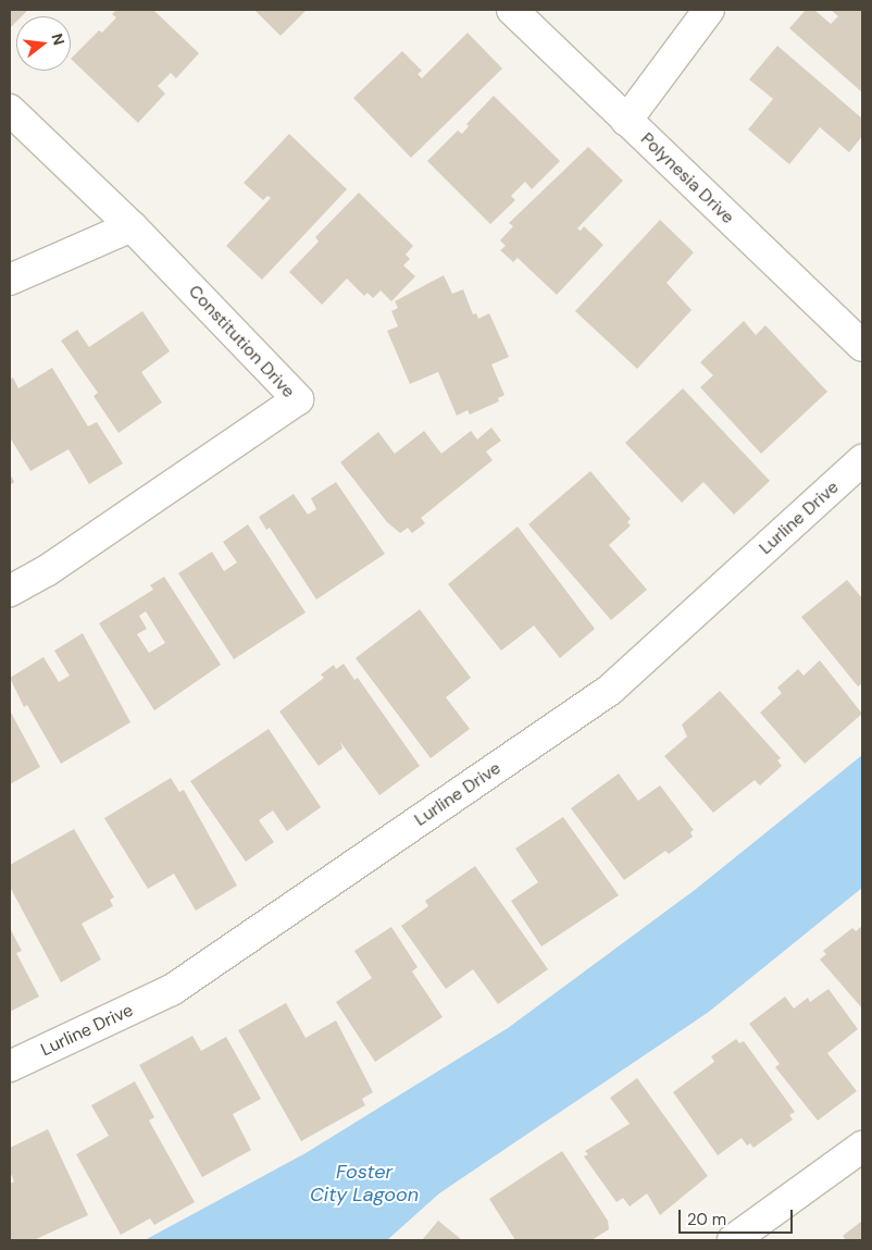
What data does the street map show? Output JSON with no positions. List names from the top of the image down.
{
  "streets": {
    "street": ["Polynesia Drive", "Constitution Drive", "Lurline Drive"]
  },
  "water": ["Foster City Lagoon"],
  "scale_bar": "20 m",
  "north": "right"
}
